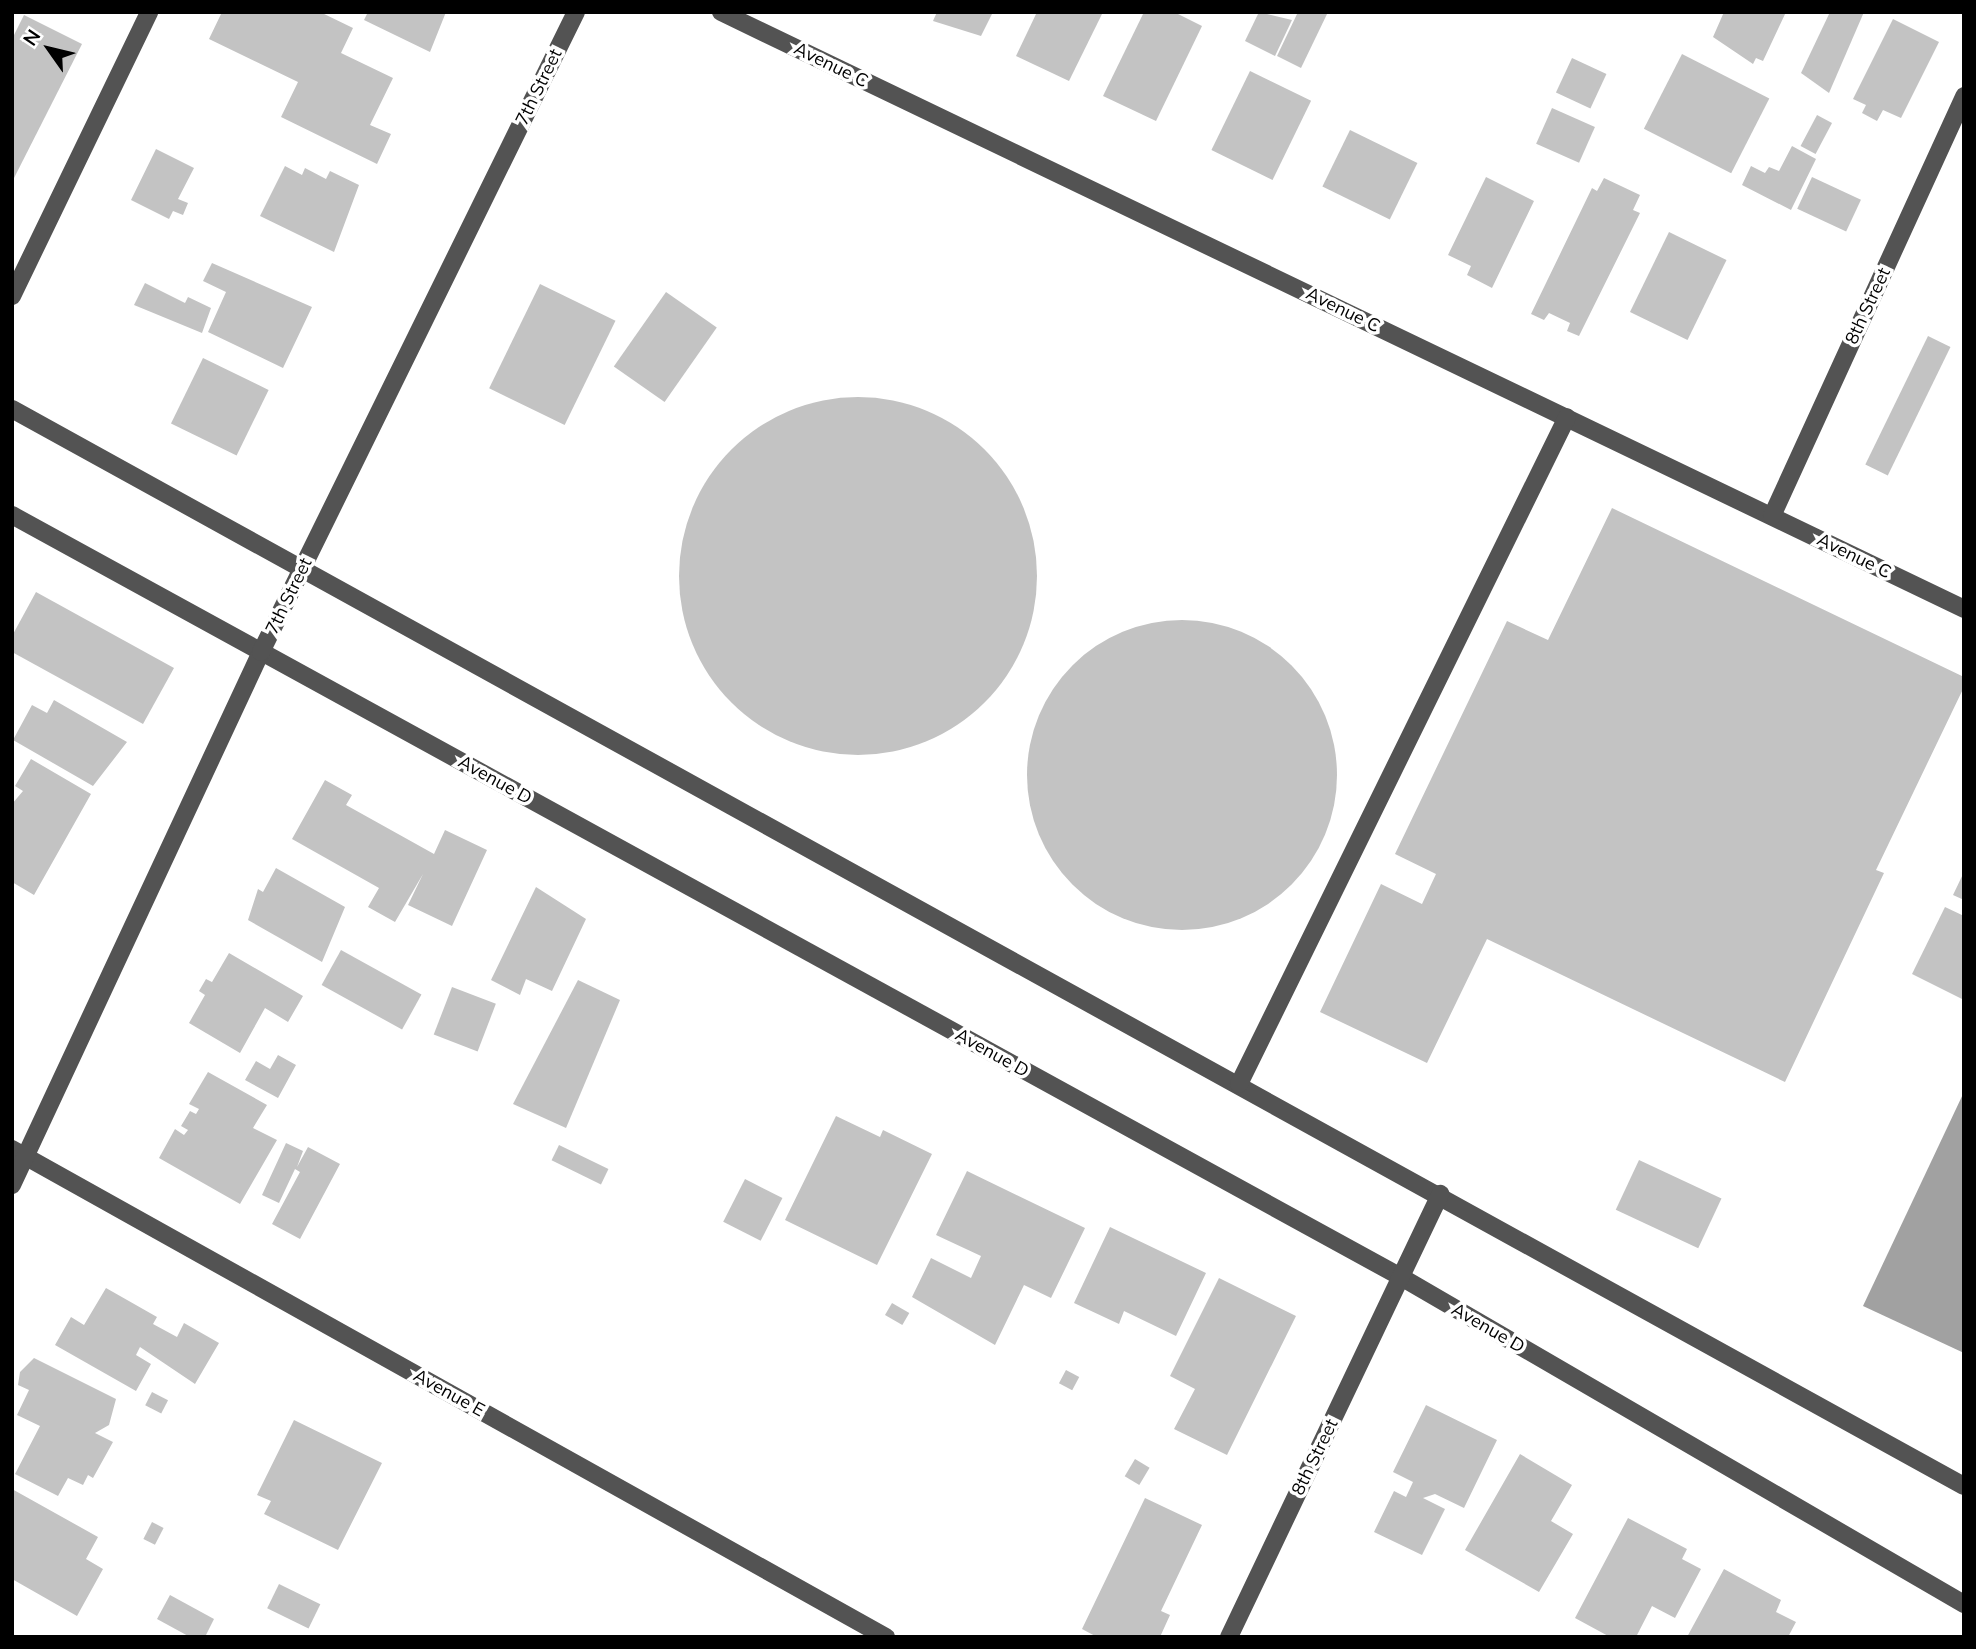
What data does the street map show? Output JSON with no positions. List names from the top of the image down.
{
  "streets": {
    "street": [
      "Avenue C",
      "7th Street",
      "8th Street",
      "Avenue D",
      "Avenue E"
    ]
  },
  "crossings": [
    ["Avenue C", "8th Street"],
    ["7th Street", "Avenue D"],
    ["7th Street", "Avenue E"],
    ["8th Street", "Avenue D"]
  ],
  "north": "top left"
}
